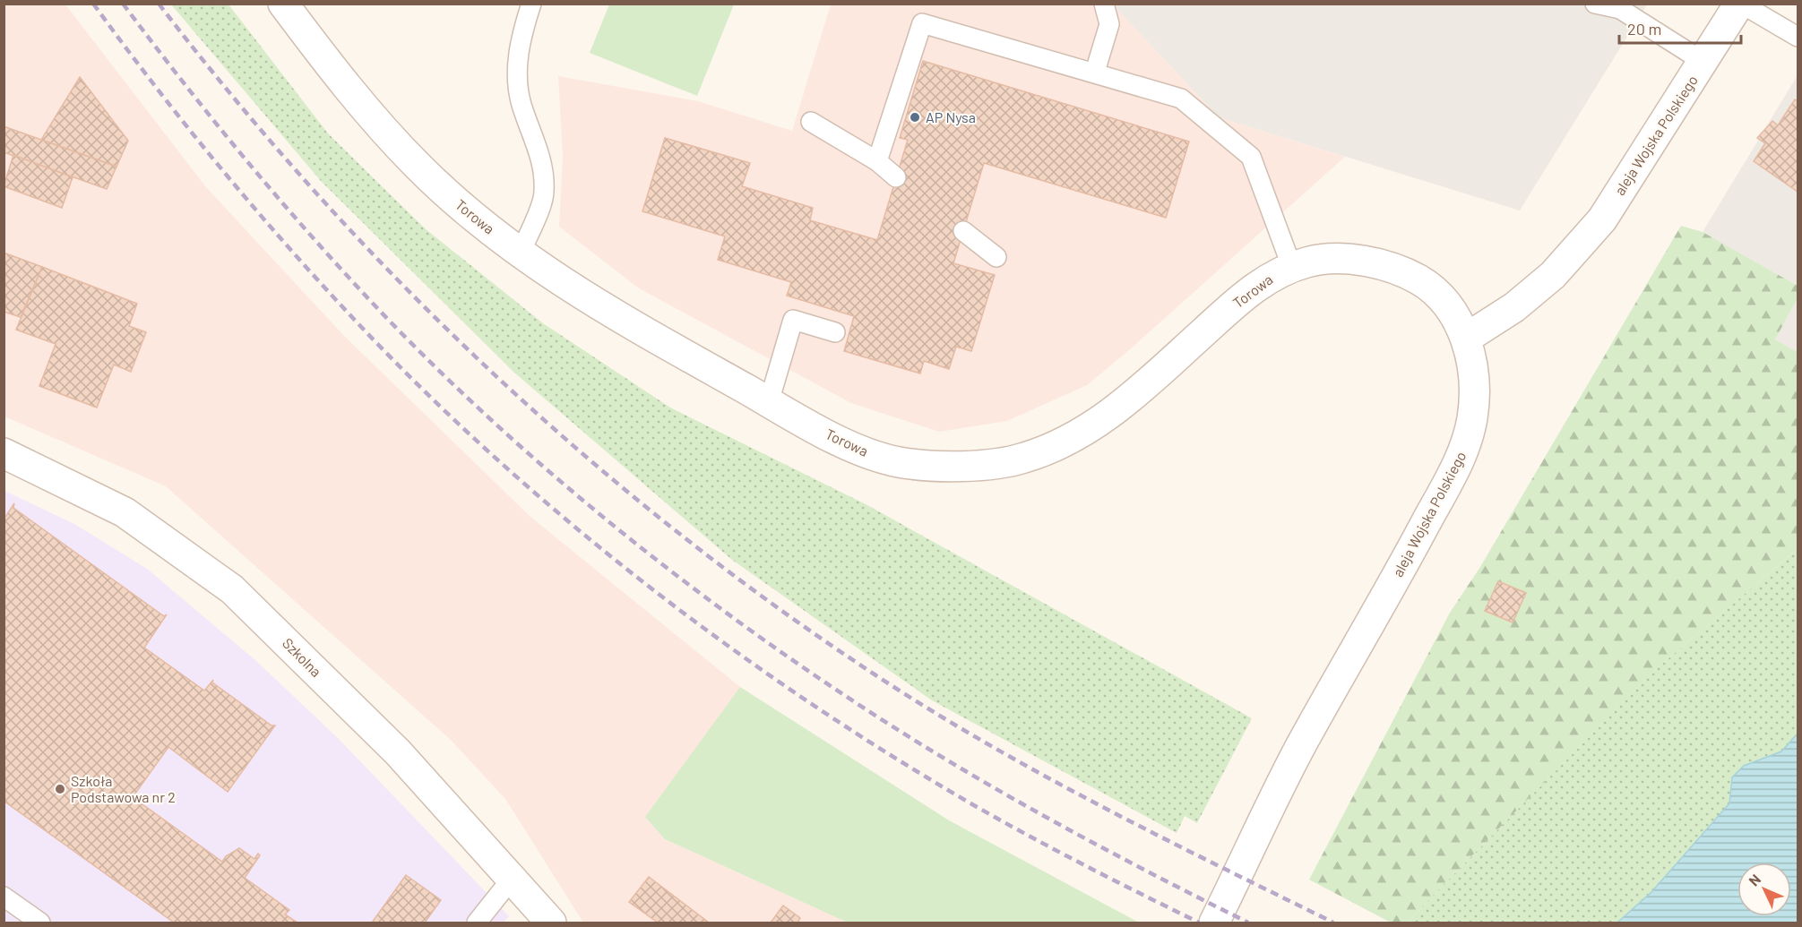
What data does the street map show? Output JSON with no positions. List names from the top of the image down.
{
  "streets": {
    "street": ["aleja Wojska Polskiego", "Torowa", "Szkolna"]
  },
  "crossings": [
    ["aleja Wojska Polskiego", "Torowa"]
  ],
  "places": ["AP Nysa", "Szkoła Podstawowa nr 2"],
  "scale_bar": "20 m",
  "north": "top left"
}
